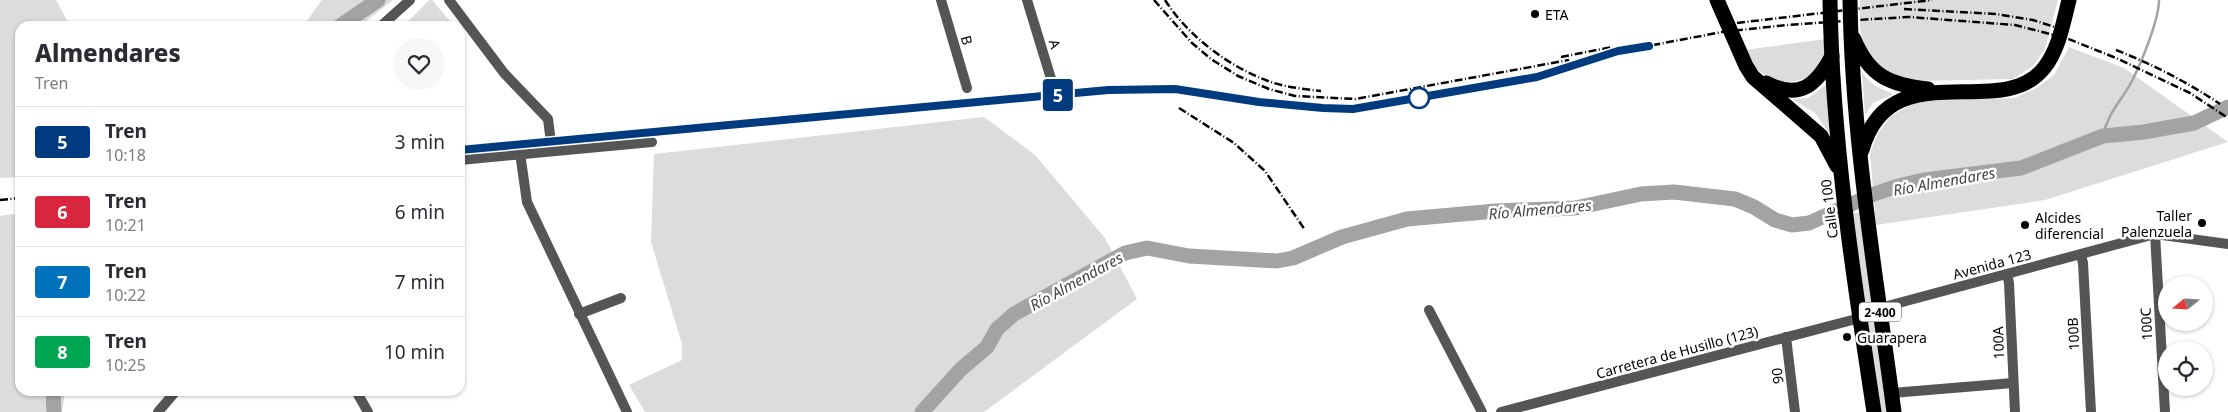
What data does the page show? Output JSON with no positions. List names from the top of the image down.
{
  "streets": {
    "highway": ["Calle 100", "2-400"],
    "street": [
      "B",
      "A",
      "Avenida 123",
      "100C",
      "100B",
      "100A",
      "Carretera de Husillo (123)",
      "90"
    ]
  },
  "crossings": [
    ["Calle 100", "Carretera de Husillo (123)"],
    ["Avenida 123", "2-400"],
    ["Avenida 123", "100C"],
    ["Avenida 123", "100B"],
    ["Avenida 123", "100A"],
    ["Carretera de Husillo (123)", "90"]
  ],
  "water": ["Río Almendares"],
  "places": [
    "ETA",
    "Taller Palenzuela",
    "Alcides diferencial",
    "Guarapera"
  ],
  "north": "left",
  "page": {
    "on_map": "5",
    "heading": ["Almendares", "Tren"],
    "list": [
      {
        "mark": "5",
        "name": "Tren",
        "note": "10:18",
        "value": "3 min"
      },
      {
        "mark": "6",
        "name": "Tren",
        "note": "10:21",
        "value": "6 min"
      },
      {
        "mark": "7",
        "name": "Tren",
        "note": "10:22",
        "value": "7 min"
      },
      {
        "mark": "8",
        "name": "Tren",
        "note": "10:25",
        "value": "10 min"
      }
    ]
  }
}
